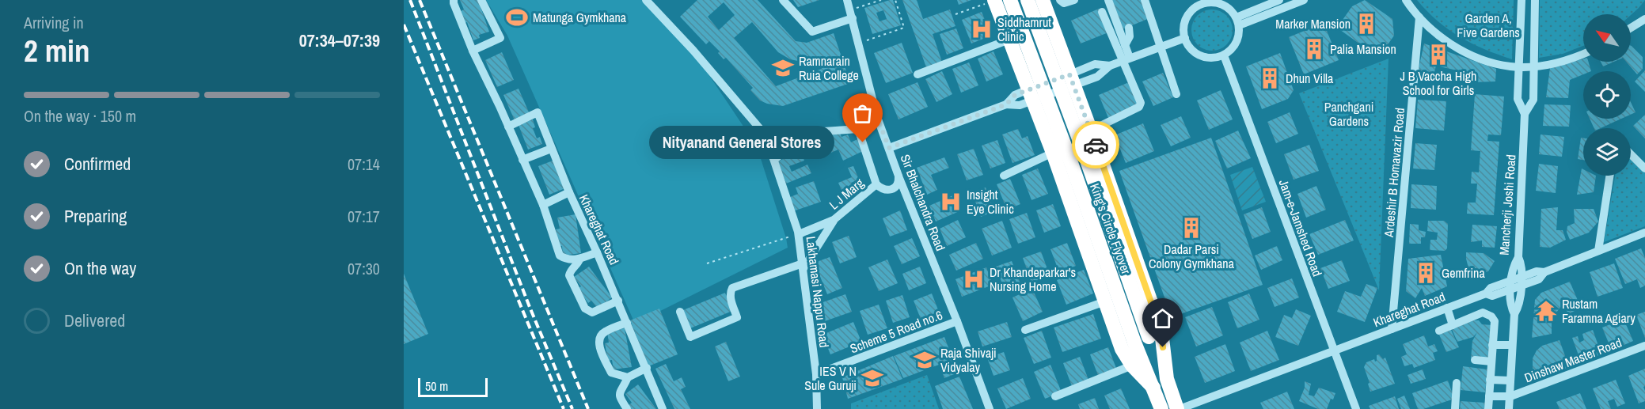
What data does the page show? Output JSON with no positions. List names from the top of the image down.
{
  "streets": {
    "highway": ["King's Circle Flyover"],
    "street": [
      "Ardeshir B Homavazir Road",
      "L J Marg",
      "Sir Bhalchandra Road",
      "Mancherji Joshi Road",
      "Jam-e-Jamshed Road",
      "Khareghat Road",
      "Lakhamasi Nappu Road",
      "Scheme 5 Road no.6",
      "Dinshaw Master Road"
    ]
  },
  "crossings": [
    ["Ardeshir B Homavazir Road", "Khareghat Road"],
    ["L J Marg", "Sir Bhalchandra Road"],
    ["L J Marg", "Lakhamasi Nappu Road"],
    ["Sir Bhalchandra Road", "Scheme 5 Road no.6"],
    ["Mancherji Joshi Road", "Khareghat Road"],
    ["Mancherji Joshi Road", "Dinshaw Master Road"],
    ["Jam-e-Jamshed Road", "Khareghat Road"],
    ["Lakhamasi Nappu Road", "Scheme 5 Road no.6"]
  ],
  "parks": ["Garden A, Five Gardens", "Panchgani Gardens"],
  "places": {
    "sports": ["Matunga Gymkhana"],
    "building": [
      "Marker Mansion",
      "Palia Mansion",
      "J B Vaccha High School for Girls",
      "Dhun Villa",
      "Dadar Parsi Colony Gymkhana",
      "Gemfrina"
    ],
    "hospital": ["Siddhamrut Clinic", "Insight Eye Clinic", "Dr Khandeparkar's Nursing Home"],
    "school or university": ["Ramnarain Ruia College", "Raja Shivaji Vidyalay", "IES V N Sule Guruji"],
    "other": ["Nityanand General Stores"],
    "temple": ["Rustam Faramna Agiary"]
  },
  "scale_bar": "50 m",
  "north": "top left",
  "page": {
    "heading": ["2 min", "Arriving in", "07:34–07:39"],
    "bar": "On the way · 150 m",
    "bubble": "Nityanand General Stores",
    "list": [
      ["Confirmed", "07:14"],
      ["Preparing", "07:17"],
      ["On the way", "07:30"],
      "Delivered"
    ],
    "scale": "50 m"
  }
}
